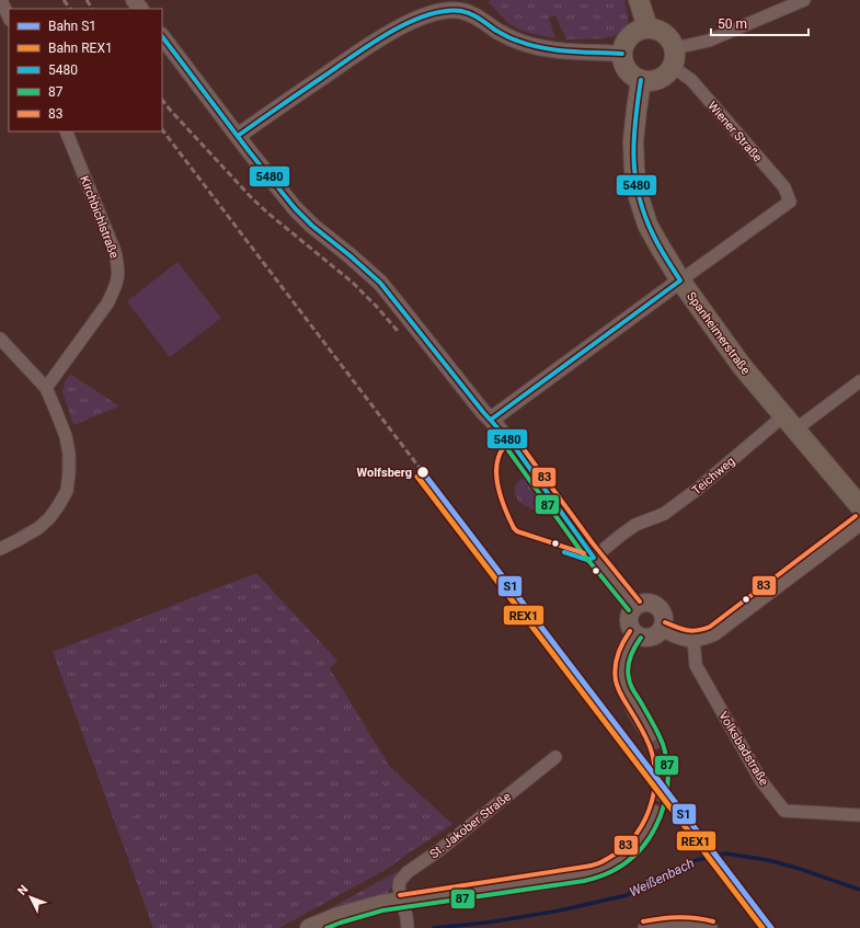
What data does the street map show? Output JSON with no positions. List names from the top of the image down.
{
  "streets": {
    "main road": ["Spanheimerstraße"],
    "street": [
      "Wiener Straße",
      "Kirchbichlstraße",
      "Teichweg",
      "Volksbadstraße",
      "St. Jakober Straße"
    ]
  },
  "crossings": [
    ["Wiener Straße", "Spanheimerstraße"],
    ["Spanheimerstraße", "Teichweg"]
  ],
  "water": ["Weißenbach"],
  "places": ["Wolfsberg"],
  "lines": [
    "transit line 5480",
    "transit line 83",
    "transit line 87",
    "rail line S1",
    "rail line REX1"
  ],
  "legend": [
    "Bahn S1",
    "Bahn REX1",
    "5480",
    "87",
    "83"
  ],
  "scale_bar": "50 m",
  "north": "top left"
}
